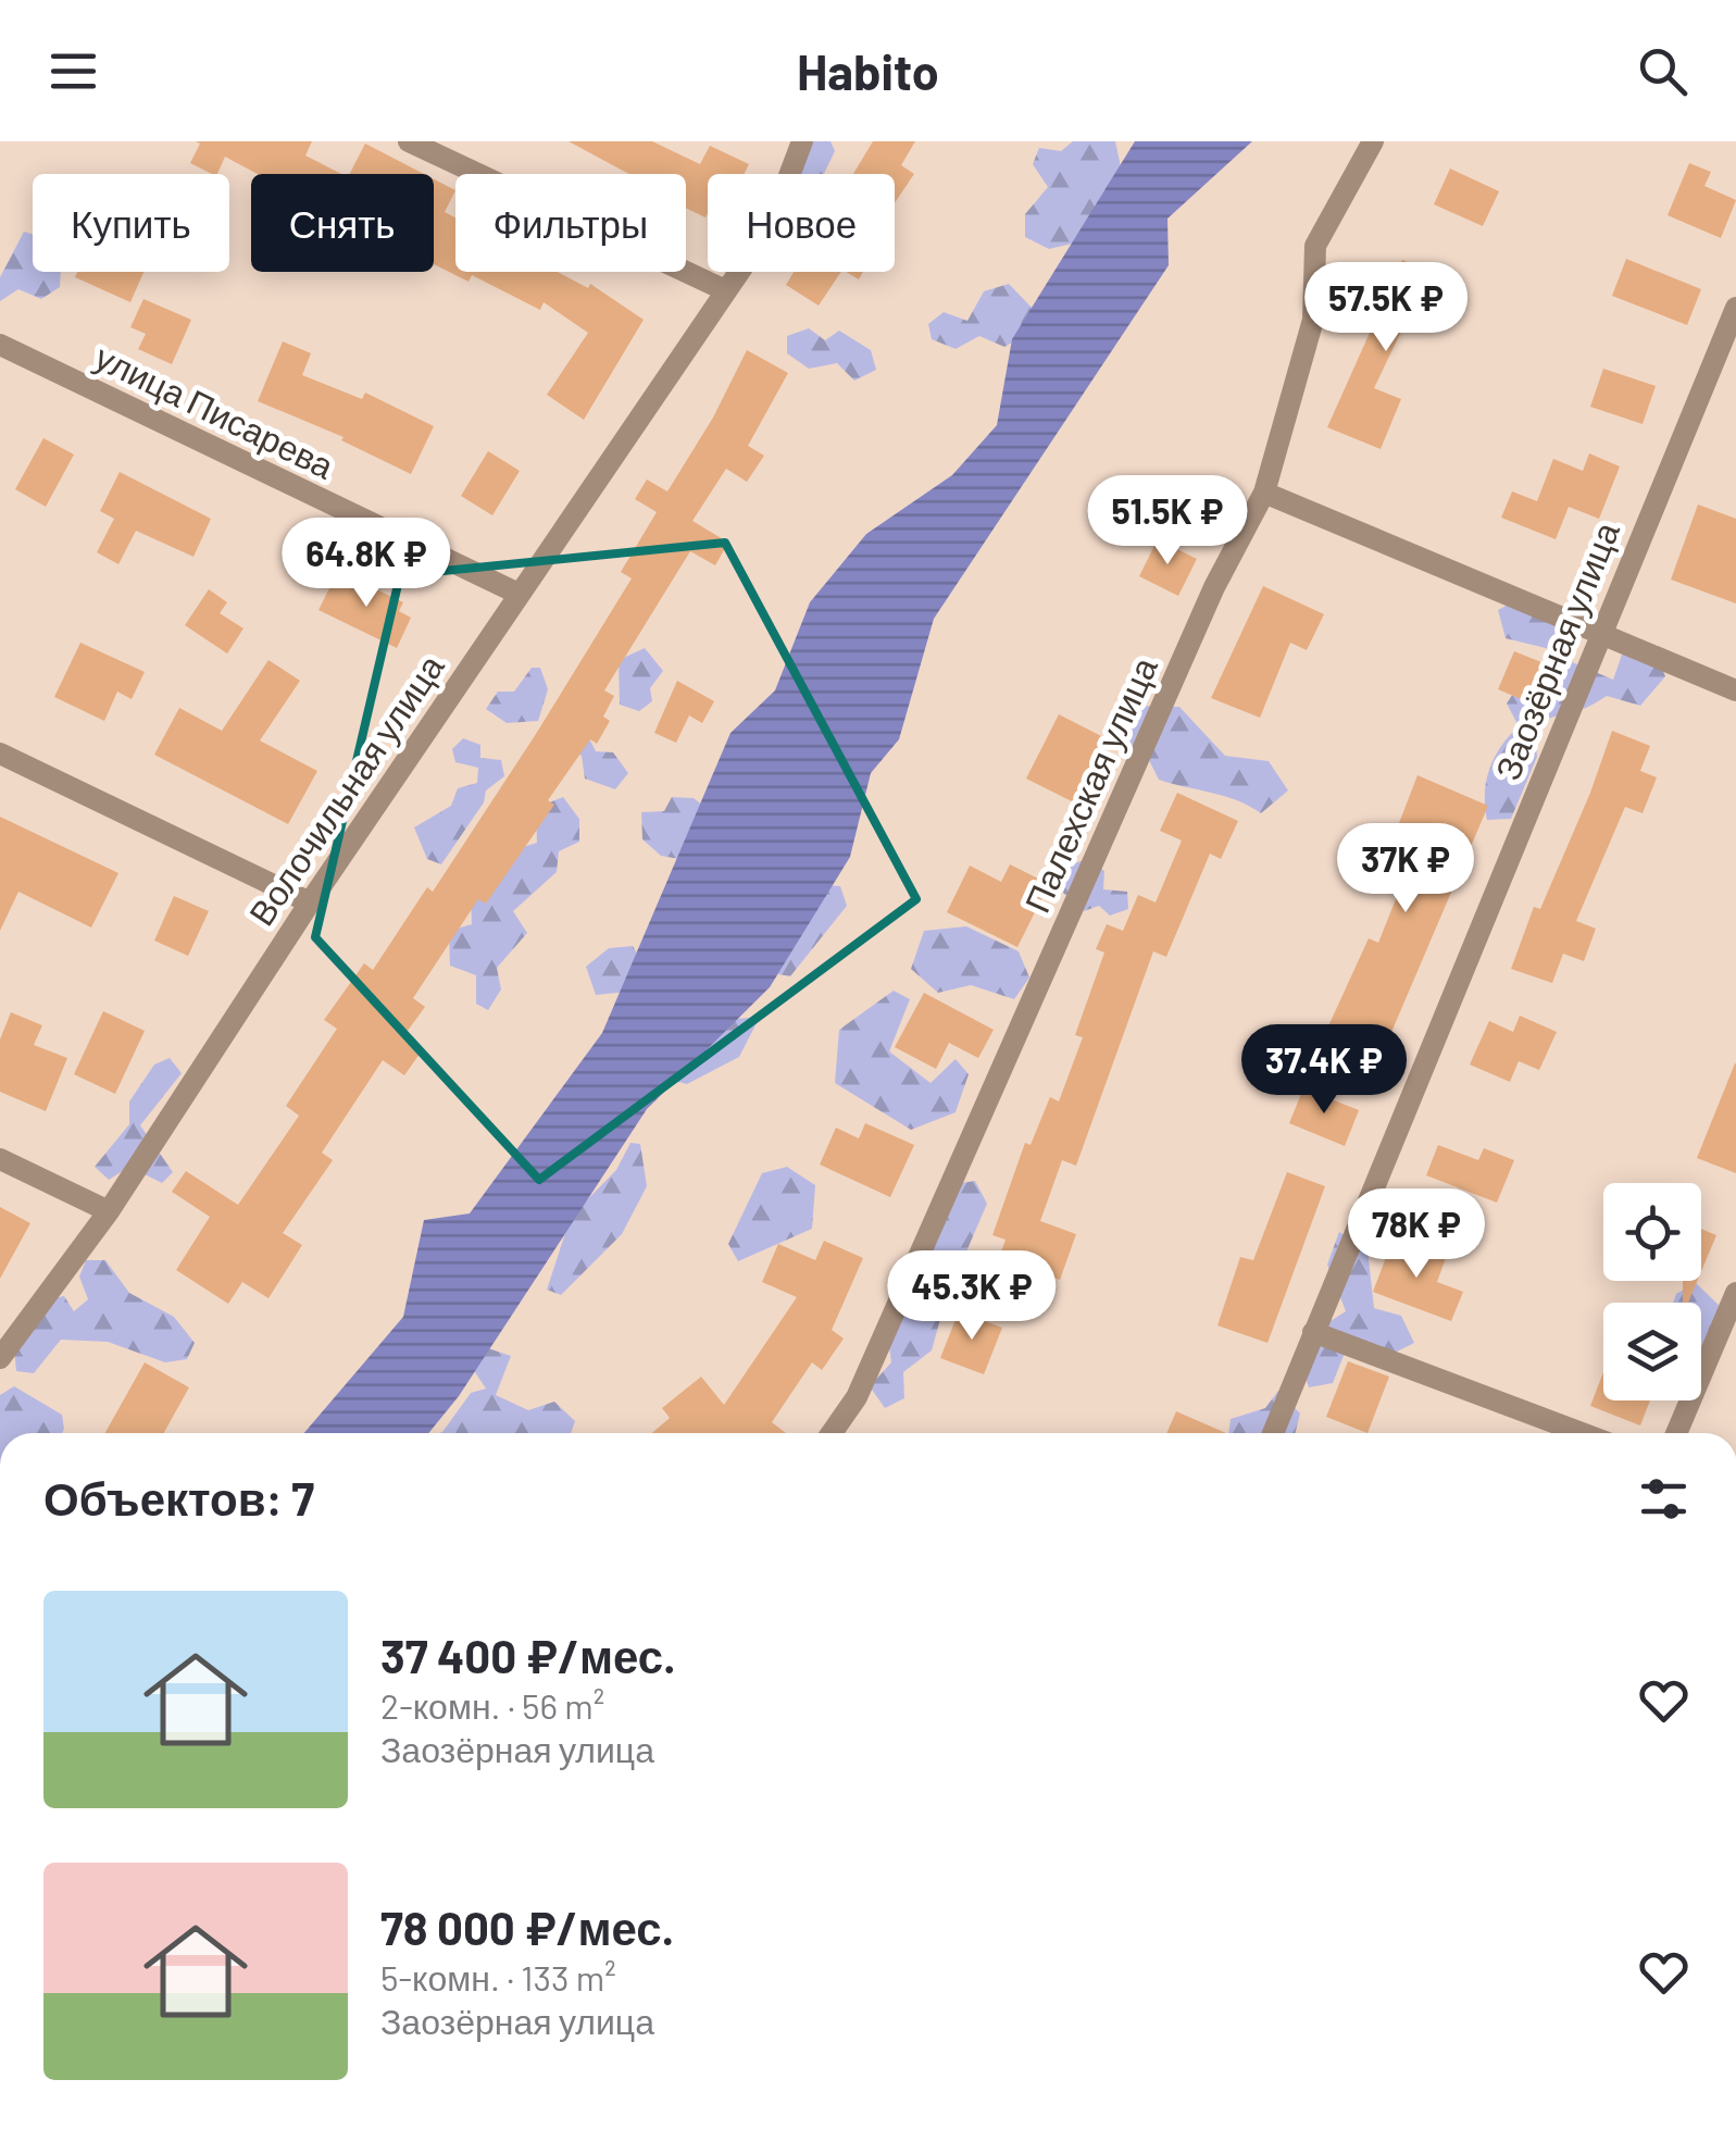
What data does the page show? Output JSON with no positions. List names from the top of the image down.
{
  "streets": {
    "street": [
      "улица Писарева",
      "Заозёрная улица",
      "Палехская улица",
      "Волочильная улица"
    ]
  },
  "crossings": [
    ["улица Писарева", "Волочильная улица"]
  ],
  "page": {
    "header": "Habito",
    "chip": [
      "Купить",
      "Снять",
      "Фильтры",
      "Новое"
    ],
    "price": [
      "57.5K ₽",
      "51.5K ₽",
      "64.8K ₽",
      "37K ₽",
      "37.4K ₽",
      "78K ₽",
      "45.3K ₽"
    ],
    "heading": "Объектов: 7",
    "list": [
      {
        "name": "37 400 ₽/мес.",
        "note": "2-комн. · 56 m² · Заозёрная улица"
      },
      {
        "name": "78 000 ₽/мес.",
        "note": "5-комн. · 133 m² · Заозёрная улица"
      }
    ]
  }
}
